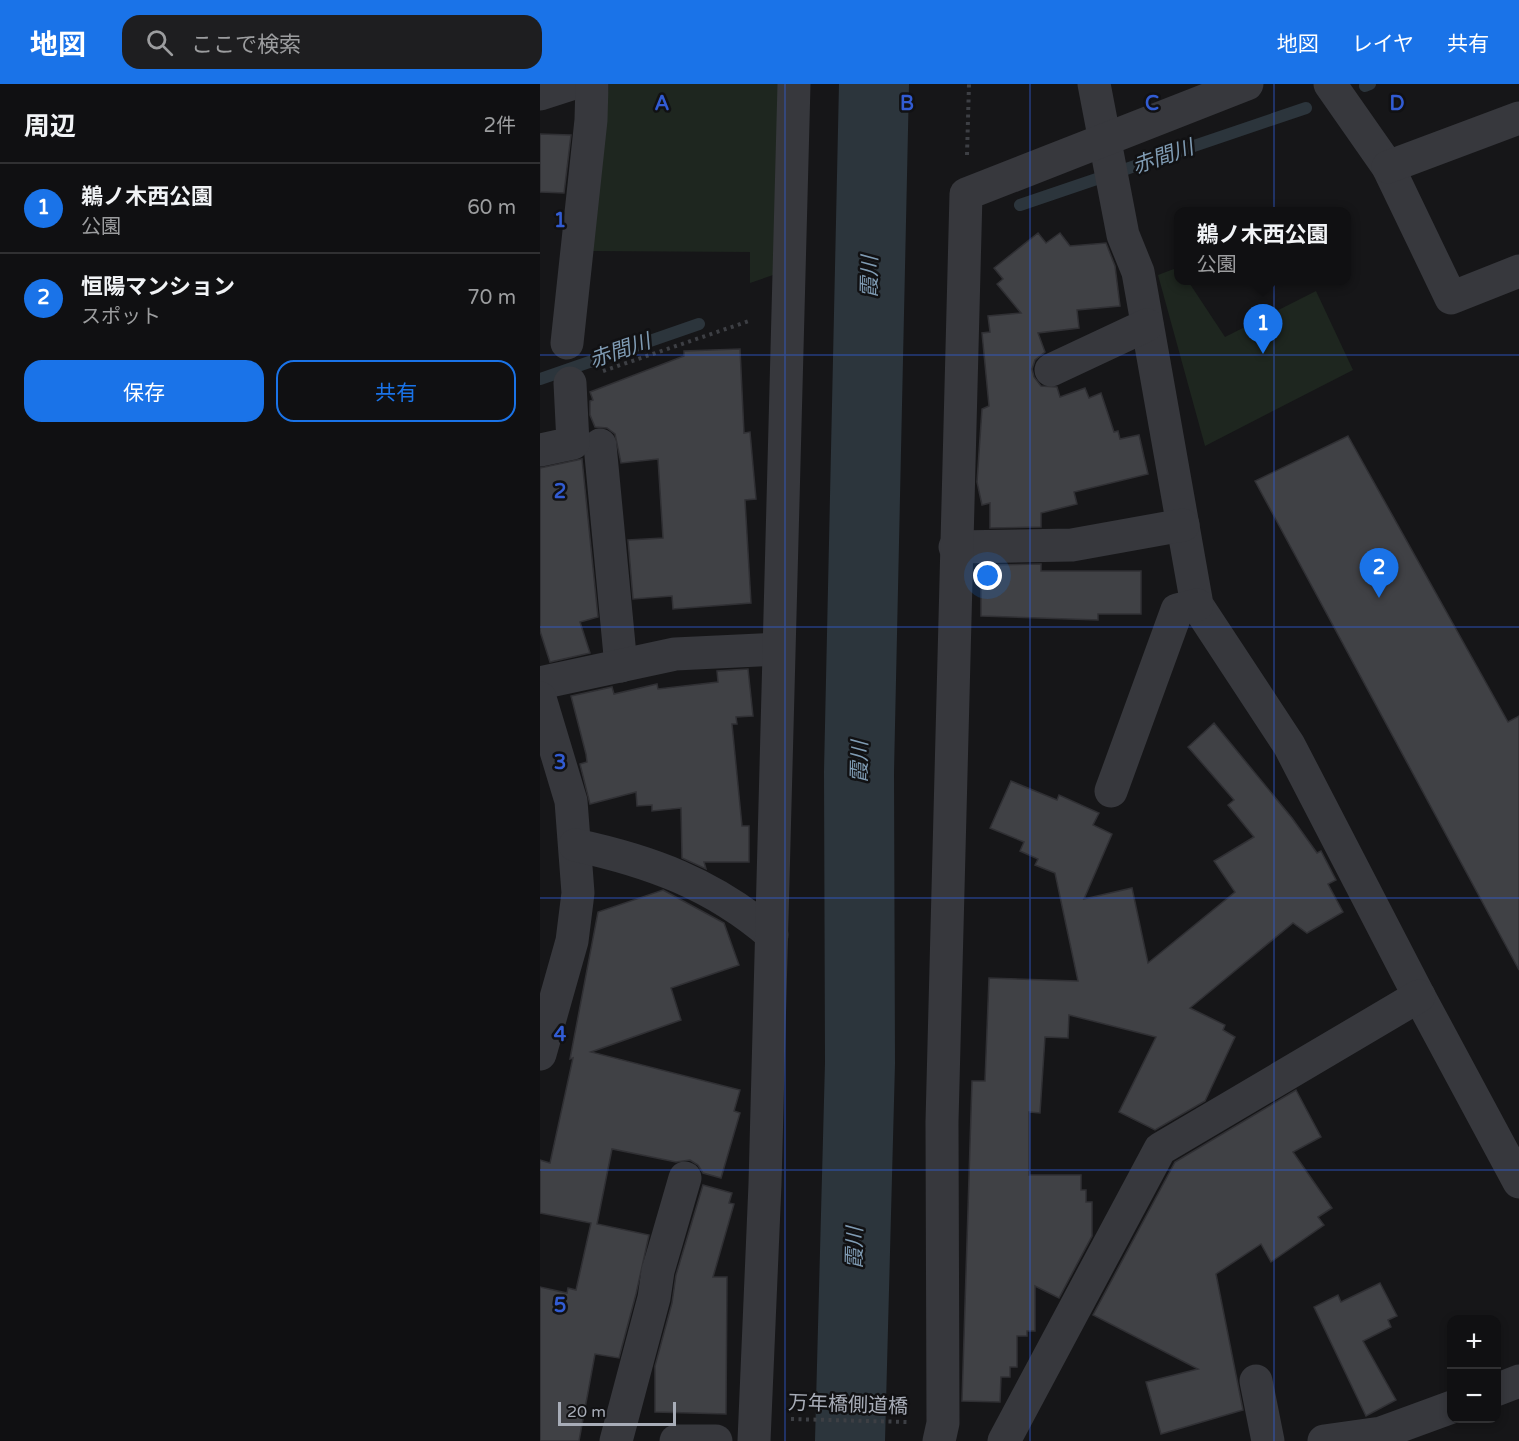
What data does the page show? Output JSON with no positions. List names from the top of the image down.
{
  "streets": {
    "path": ["万年橋側道橋"]
  },
  "water": ["赤間川", "霞川"],
  "scale_bar": "20 m",
  "page": {
    "header": "地図",
    "search": "ここで検索",
    "nav": ["地図", "レイヤ", "共有"],
    "heading": ["周辺", "2件"],
    "list": [
      {
        "mark": "1",
        "name": "鵜ノ木西公園",
        "note": "公園",
        "value": "60 m"
      },
      {
        "mark": "2",
        "name": "恒陽マンション",
        "note": "スポット",
        "value": "70 m"
      }
    ],
    "popup": ["鵜ノ木西公園", "公園"],
    "pins": ["1", "2"],
    "buttons": ["保存", "共有"],
    "map_buttons": ["+", "−"],
    "scale": "20 m"
  },
  "grid": {
    "columns": [
      "A",
      "B",
      "C",
      "D"
    ],
    "rows": [
      "1",
      "2",
      "3",
      "4",
      "5"
    ]
  }
}
